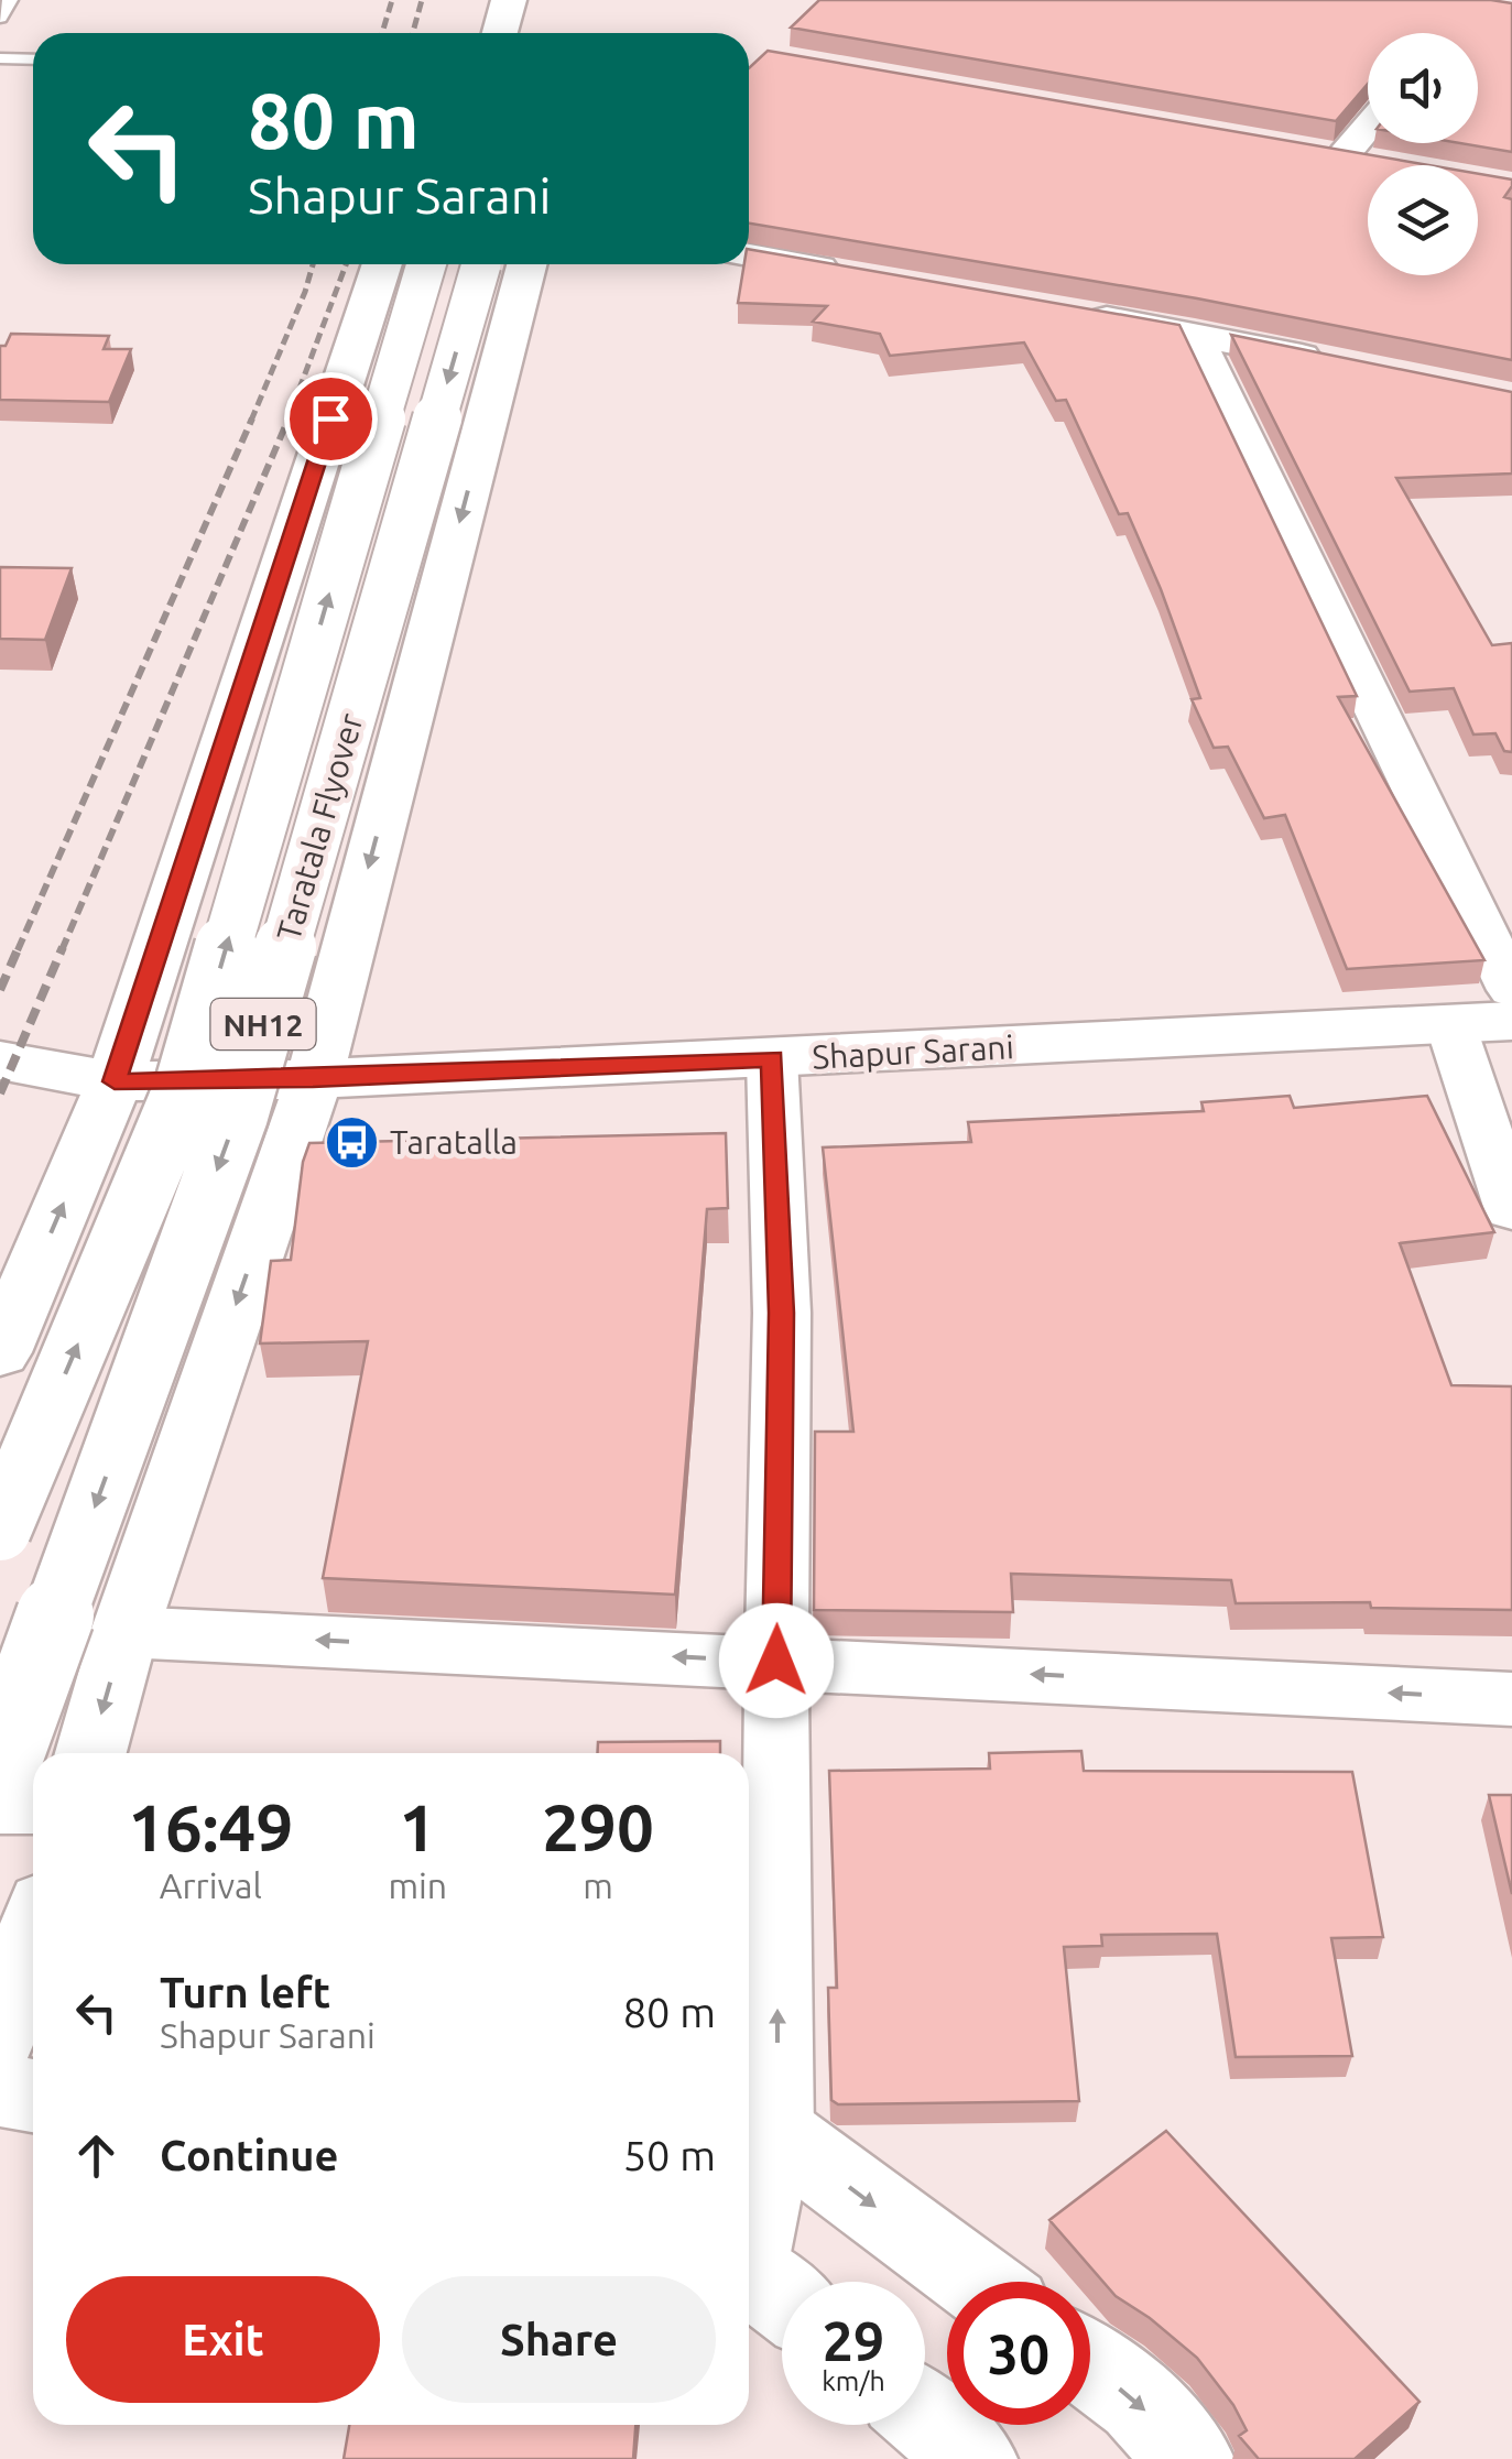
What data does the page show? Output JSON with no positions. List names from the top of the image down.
{
  "streets": {
    "main road": ["Taratala Flyover", "NH12", "Shapur Sarani"]
  },
  "places": {
    "bus stop": ["Taratalla"]
  },
  "page": {
    "turn": ["80 m", "Shapur Sarani"],
    "eta": [
      "16:49",
      "Arrival",
      "1",
      "min",
      "290",
      "m"
    ],
    "list": [
      {
        "name": "Turn left",
        "note": "Shapur Sarani",
        "value": "80 m"
      },
      {
        "name": "Continue",
        "value": "50 m"
      }
    ],
    "buttons": ["Exit", "Share"],
    "speed": "29 km/h",
    "limit": "30"
  }
}
